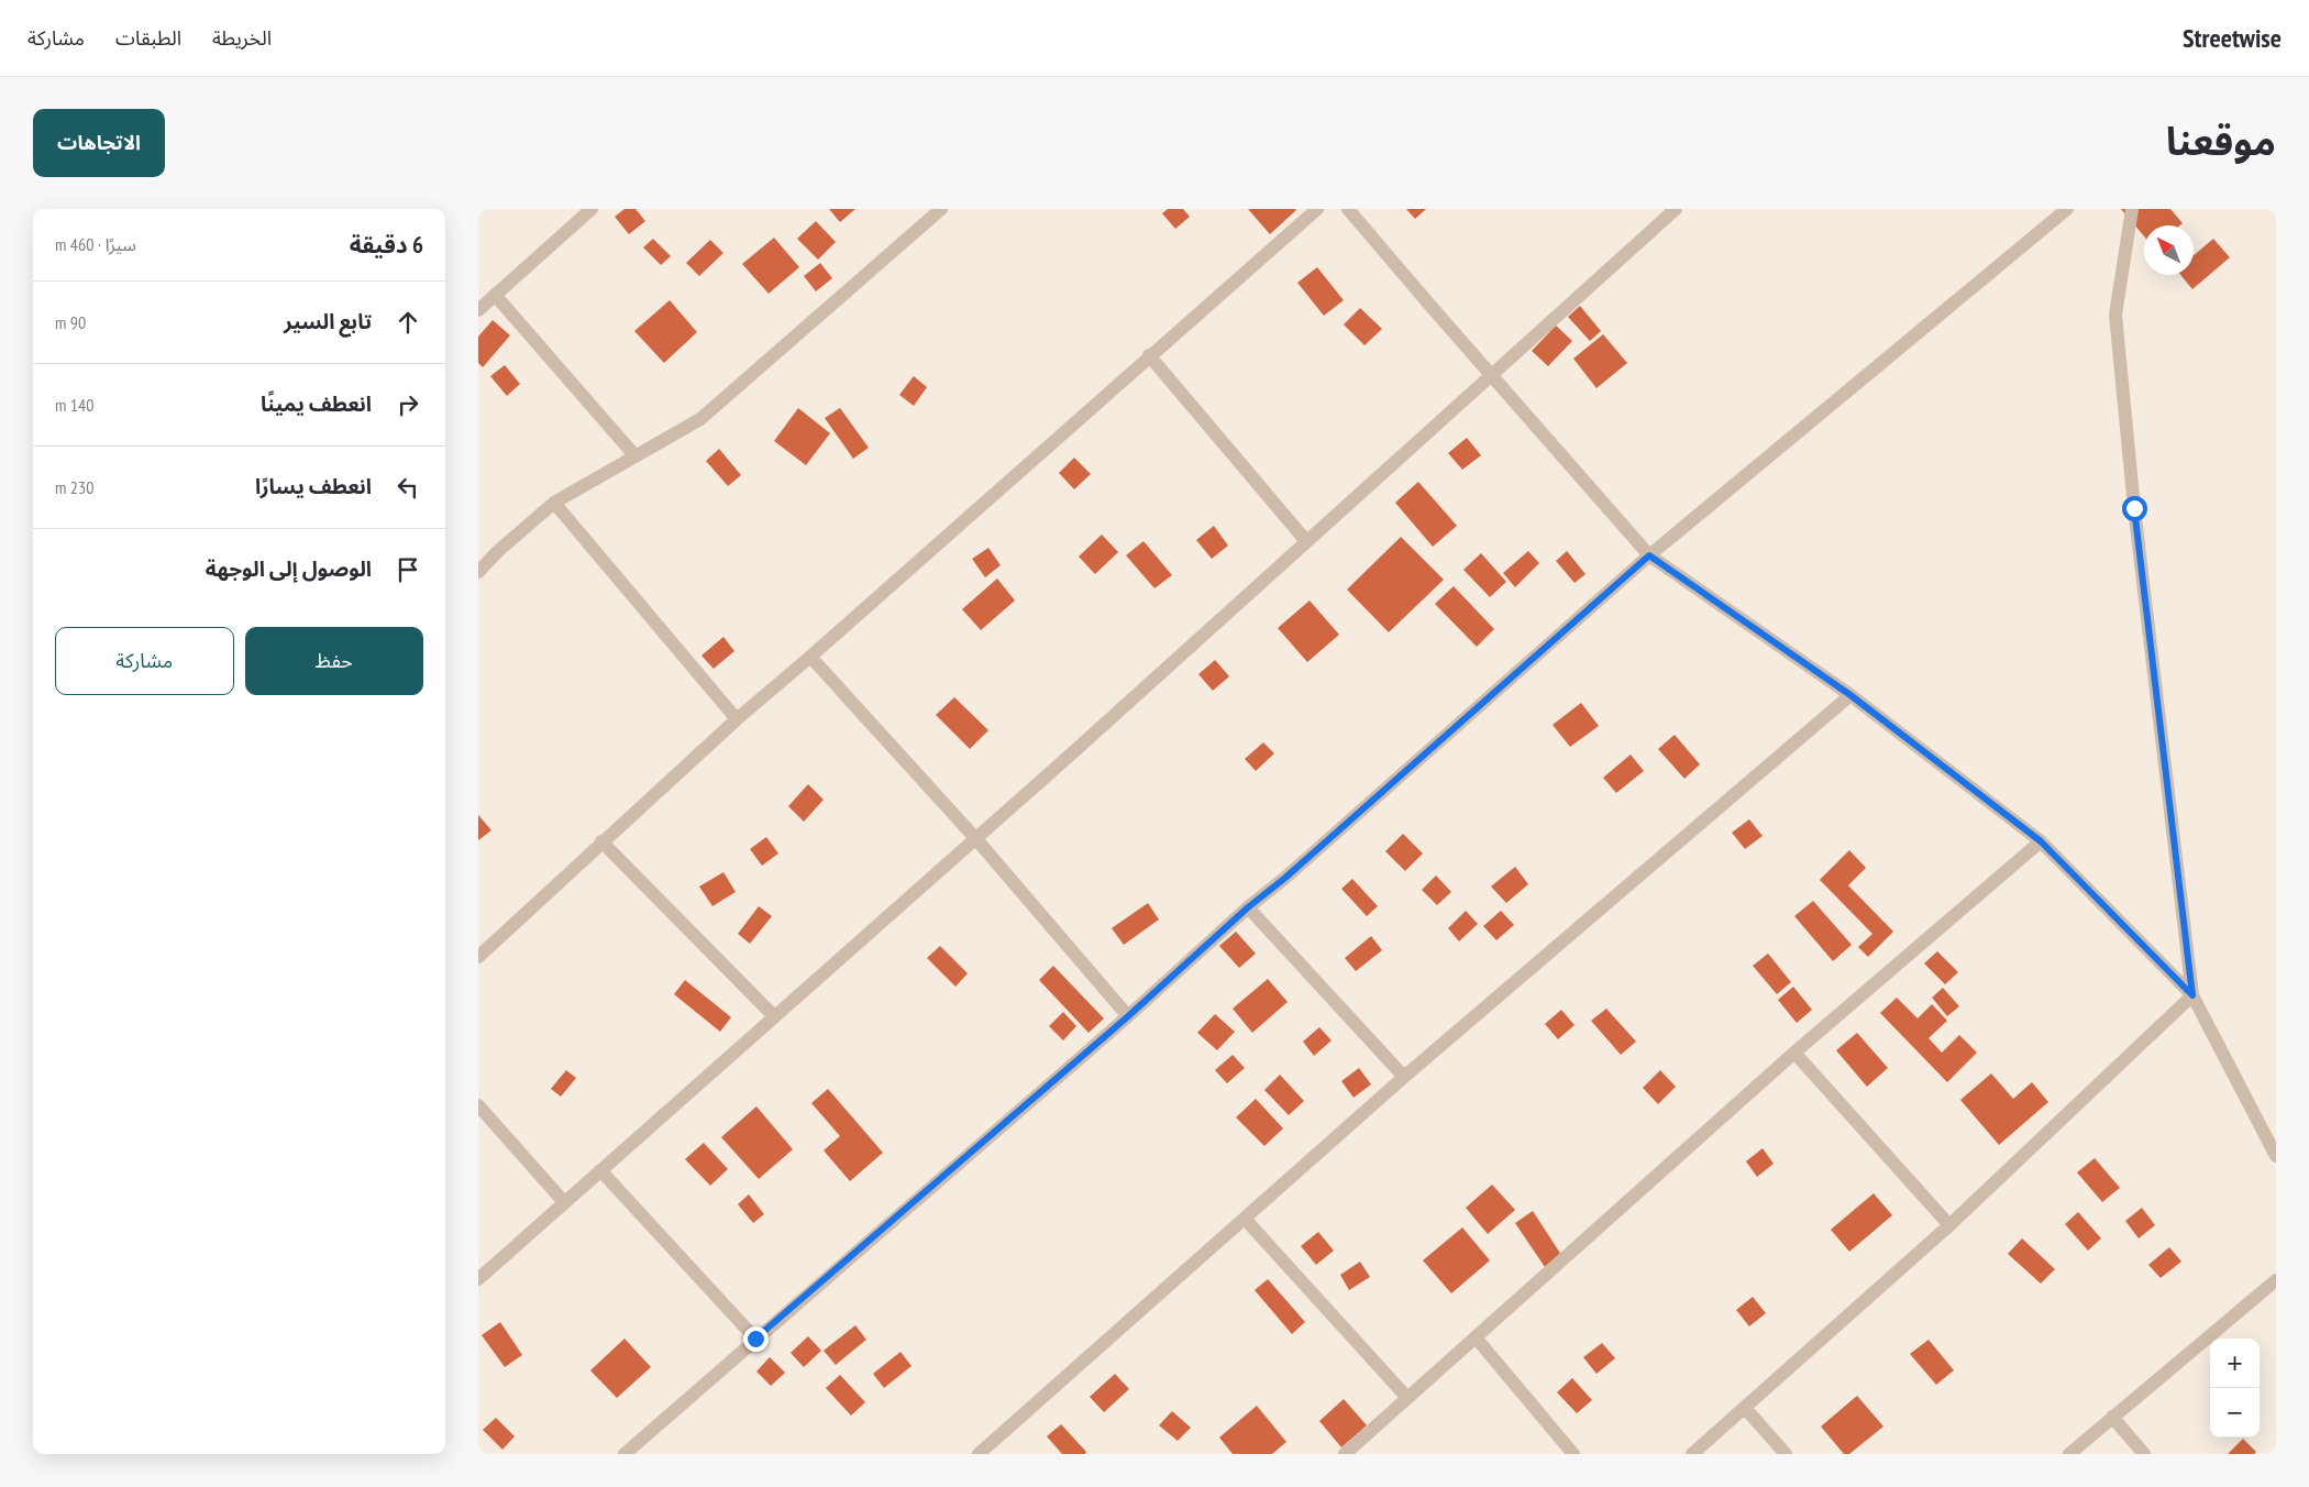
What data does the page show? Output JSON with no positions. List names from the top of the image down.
{
  "north": "top left",
  "page": {
    "header": "Streetwise",
    "nav": ["الخريطة", "الطبقات", "مشاركة"],
    "title": "موقعنا",
    "buttons": [
      "الاتجاهات",
      ["حفظ", "مشاركة"]
    ],
    "heading": ["6 دقيقة", "سيرًا · 460 m"],
    "list": [
      ["تابع السير", "90 m"],
      ["انعطف يمينًا", "140 m"],
      ["انعطف يسارًا", "230 m"],
      "الوصول إلى الوجهة"
    ],
    "map_buttons": ["+", "−"]
  }
}
